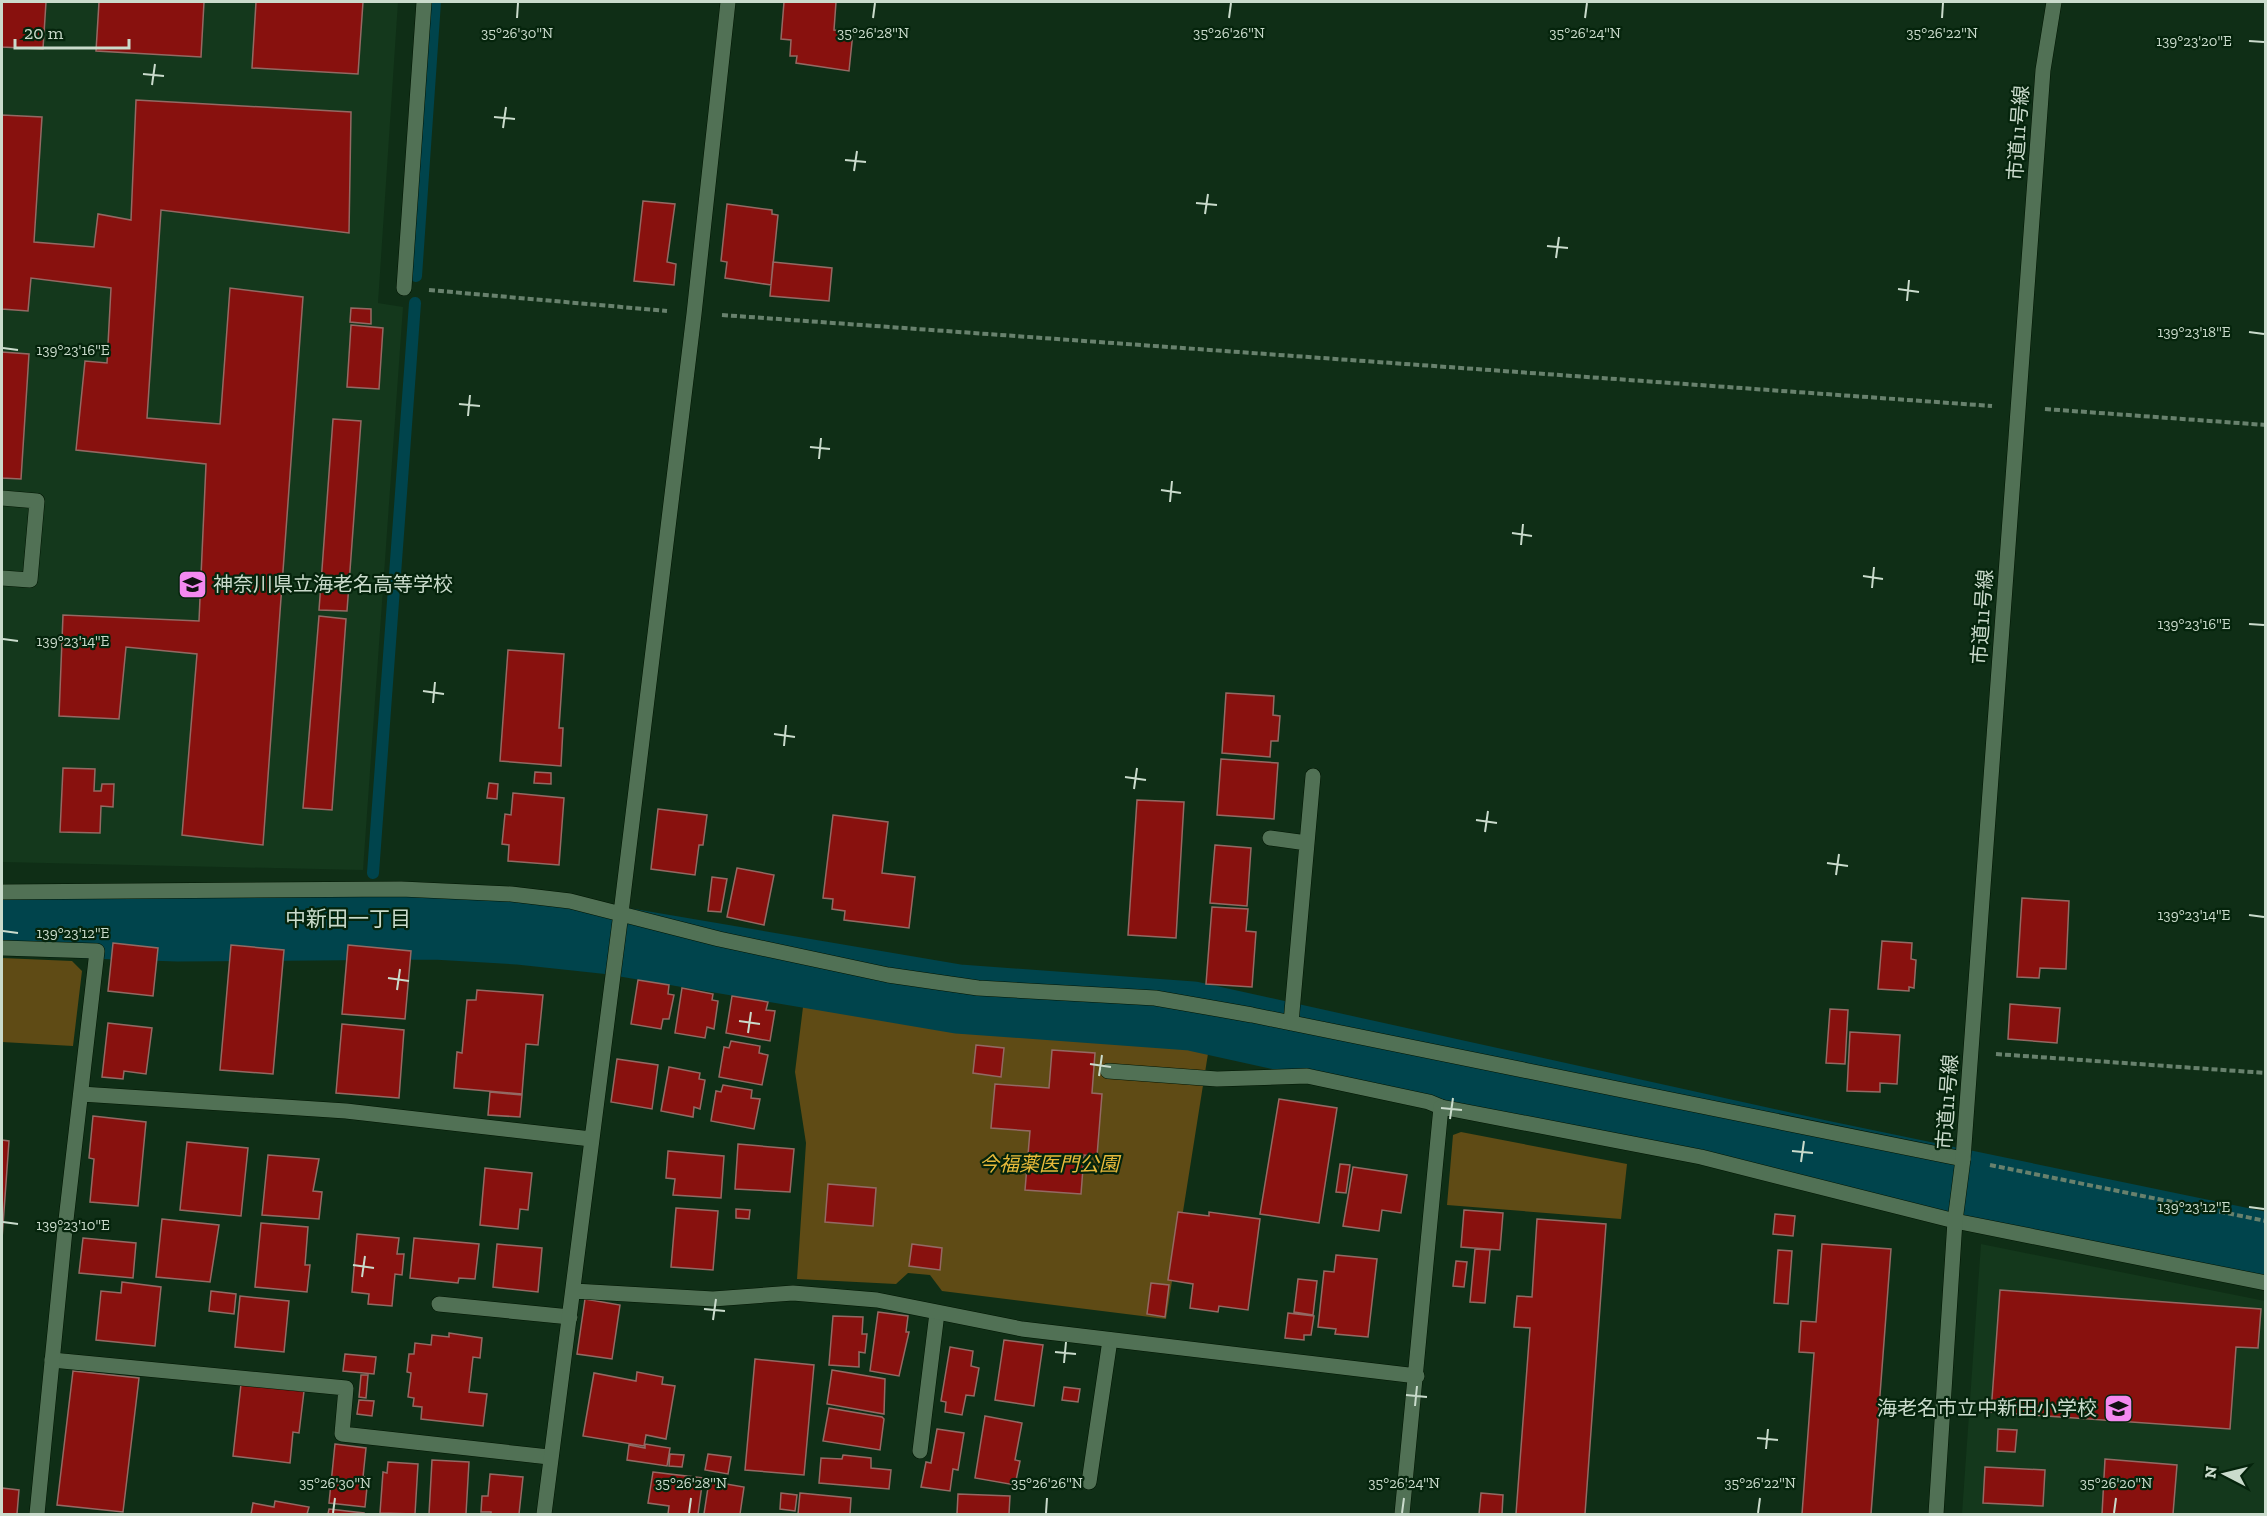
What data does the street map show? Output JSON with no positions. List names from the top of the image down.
{
  "streets": {
    "street": ["市道11号線"]
  },
  "districts": ["中新田一丁目"],
  "parks": ["今福薬医門公園"],
  "places": {
    "school or university": ["神奈川県立海老名高等学校", "海老名市立中新田小学校"]
  },
  "scale_bar": "20 m",
  "north": "left",
  "coordinates": [
    "35°26'30\"N",
    "35°26'28\"N",
    "35°26'26\"N",
    "35°26'24\"N",
    "35°26'22\"N",
    "139°23'20\"E",
    "139°23'18\"E",
    "139°23'16\"E",
    "139°23'14\"E",
    "139°23'12\"E",
    "139°23'10\"E",
    "35°26'20\"N"
  ]
}
